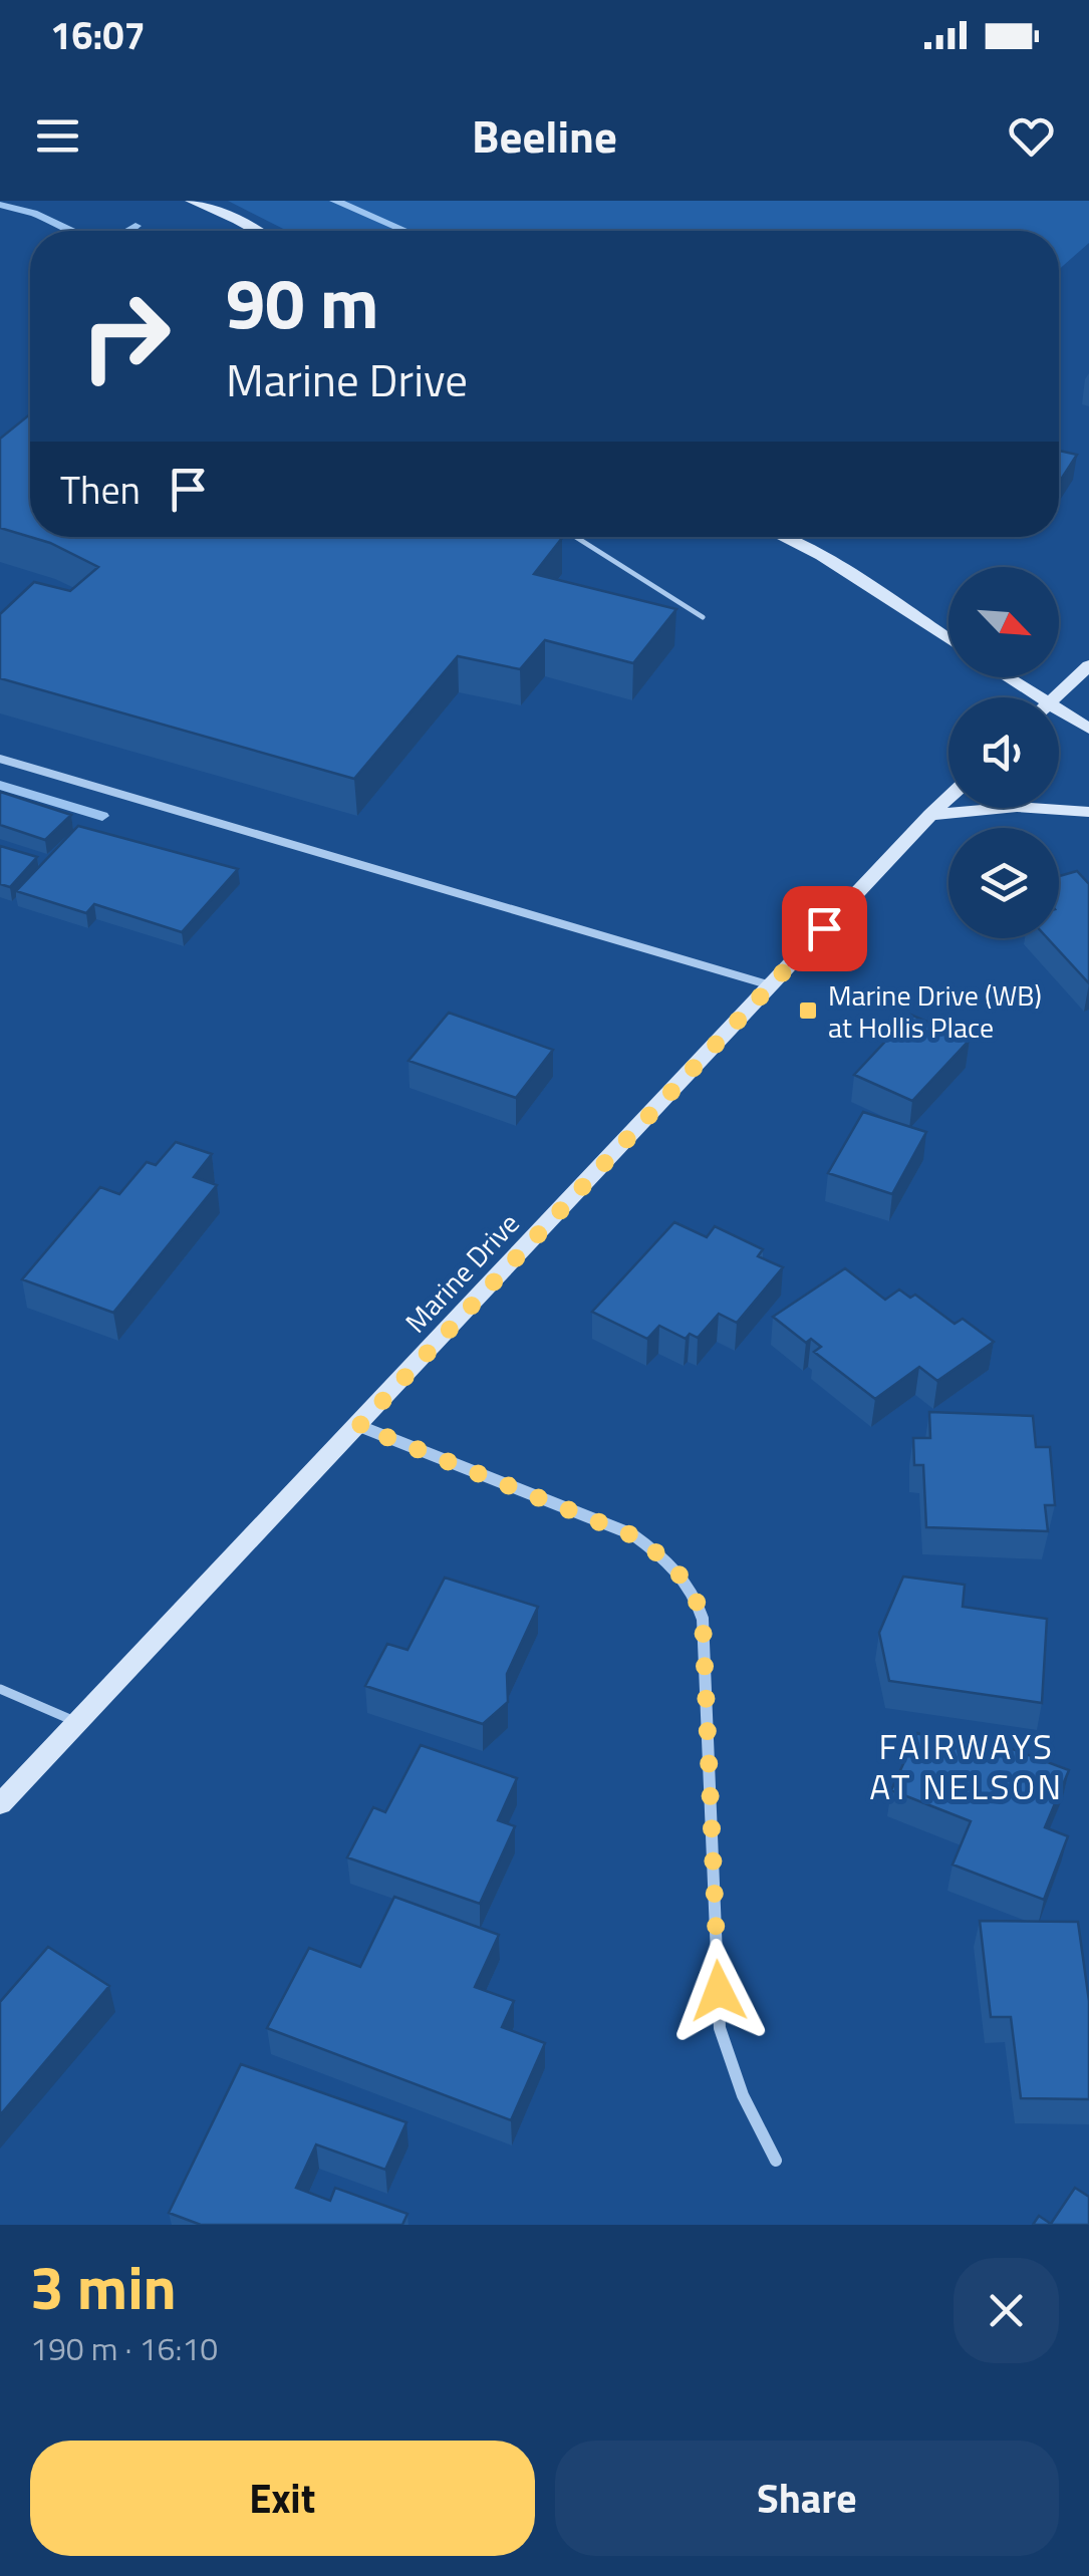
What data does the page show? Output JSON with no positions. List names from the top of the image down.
{
  "streets": {
    "street": ["Marine Drive"]
  },
  "districts": ["FAIRWAYS AT NELSON"],
  "places": {
    "transit": ["Marine Drive (WB) at Hollis Place"]
  },
  "north": "bottom right",
  "page": {
    "status": "16:07",
    "header": "Beeline",
    "turn": ["90 m", "Marine Drive"],
    "then": "Then",
    "heading": ["3 min", "190 m · 16:10"],
    "buttons": ["Exit", "Share"]
  }
}
